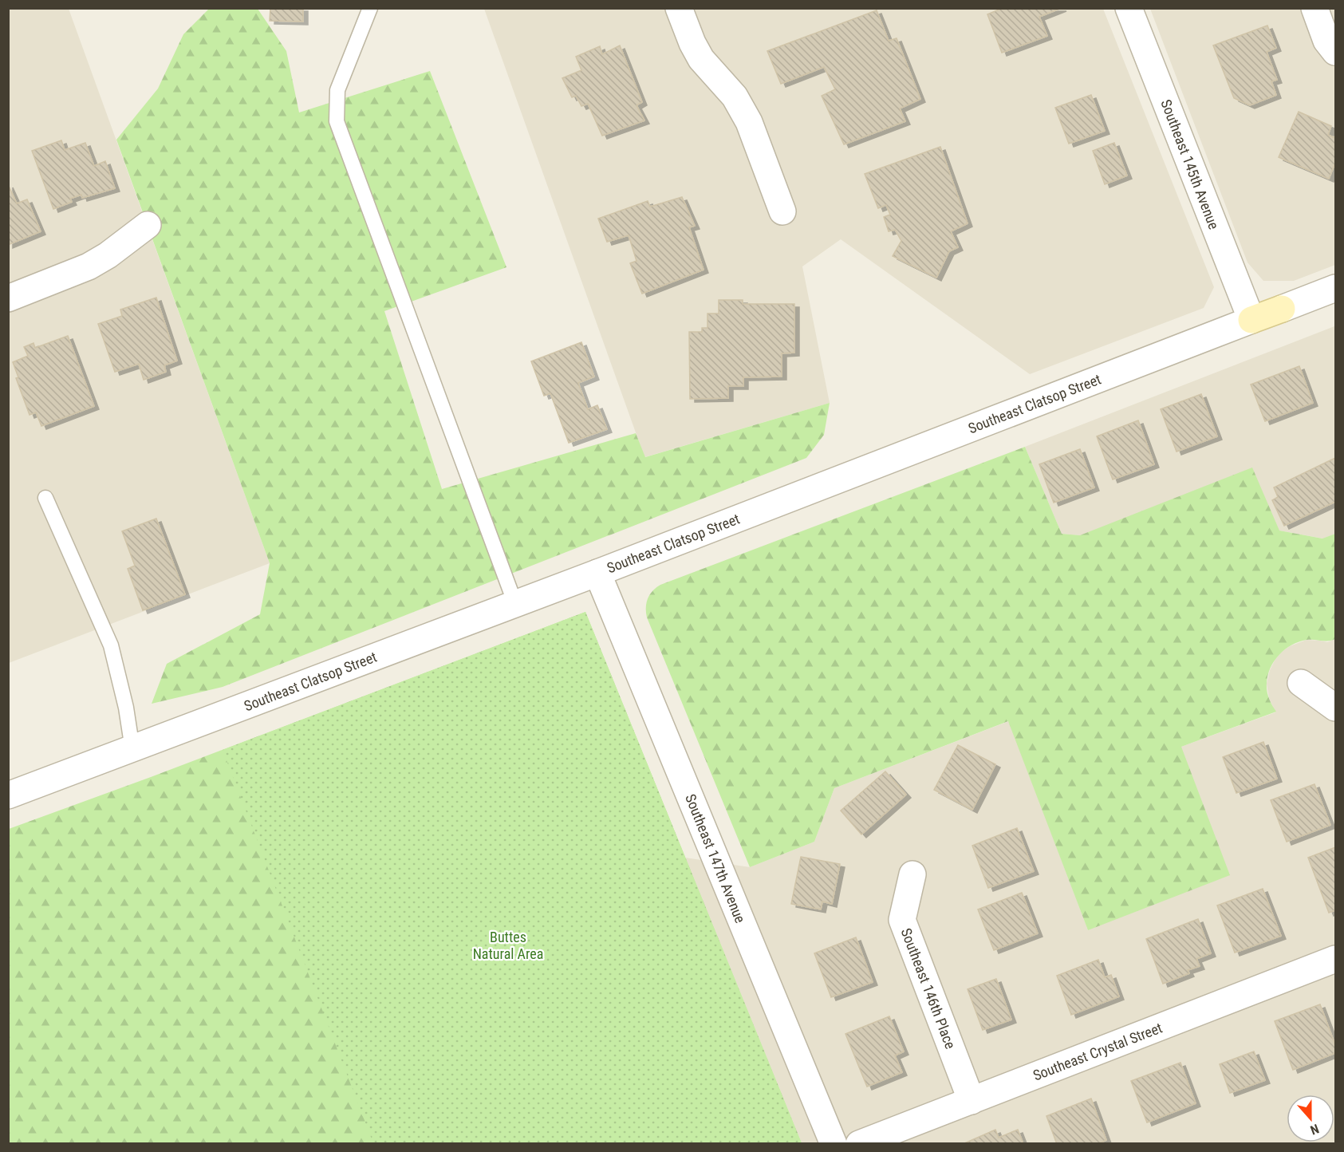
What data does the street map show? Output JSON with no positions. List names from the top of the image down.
{
  "streets": {
    "main road": ["Southeast Clatsop Street"],
    "street": [
      "Southeast 145th Avenue",
      "Southeast 147th Avenue",
      "Southeast 146th Place",
      "Southeast Crystal Street"
    ]
  },
  "crossings": [
    ["Southeast 145th Avenue", "Southeast Clatsop Street"],
    ["Southeast Clatsop Street", "Southeast 147th Avenue"],
    ["Southeast 146th Place", "Southeast Crystal Street"]
  ],
  "parks": ["Buttes Natural Area"],
  "north": "bottom"
}
